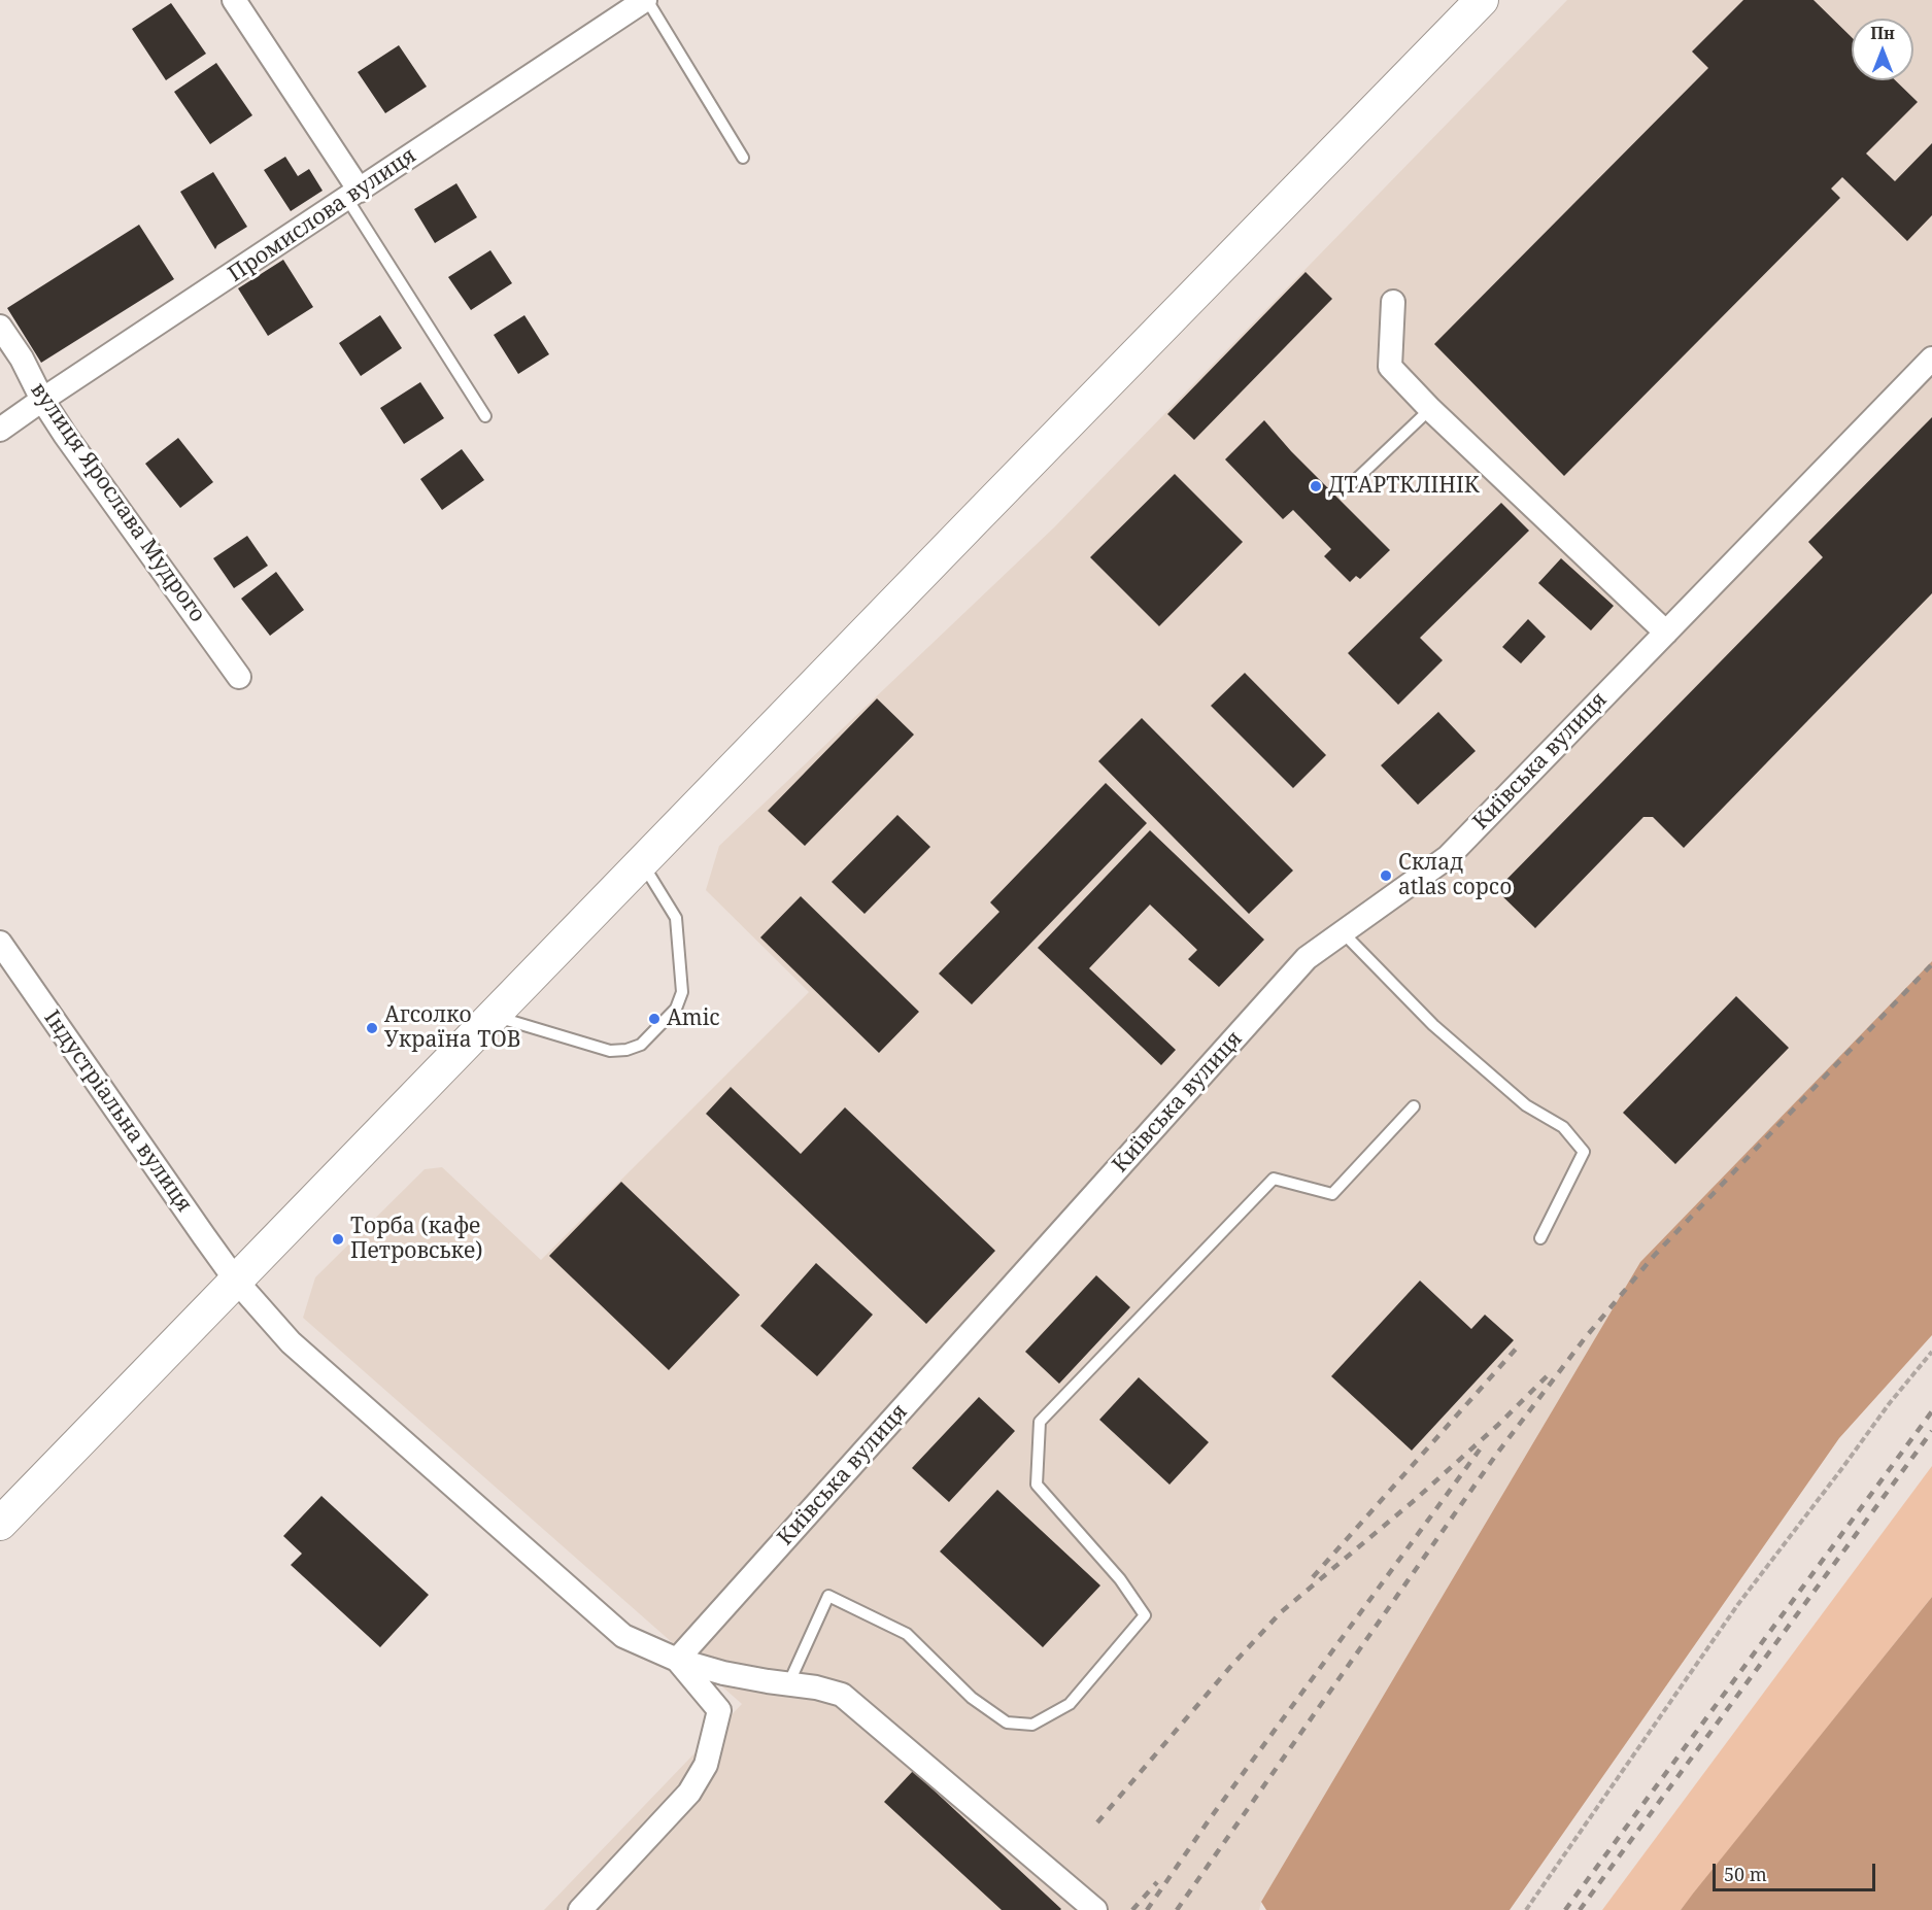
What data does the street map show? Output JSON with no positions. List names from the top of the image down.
{
  "streets": {
    "street": [
      "Промислова вулиця",
      "вулиця Ярослава Мудрого",
      "Київська вулиця",
      "Індустріальна вулиця"
    ]
  },
  "crossings": [
    ["Промислова вулиця", "вулиця Ярослава Мудрого"],
    ["Київська вулиця", "Індустріальна вулиця"]
  ],
  "places": [
    "ДТАРТКЛІНІК",
    "Склад atlas copco",
    "Amic",
    "Агсолко Україна ТОВ",
    "Торба (кафе Петровське)"
  ],
  "scale_bar": "50 m",
  "north": "top"
}
